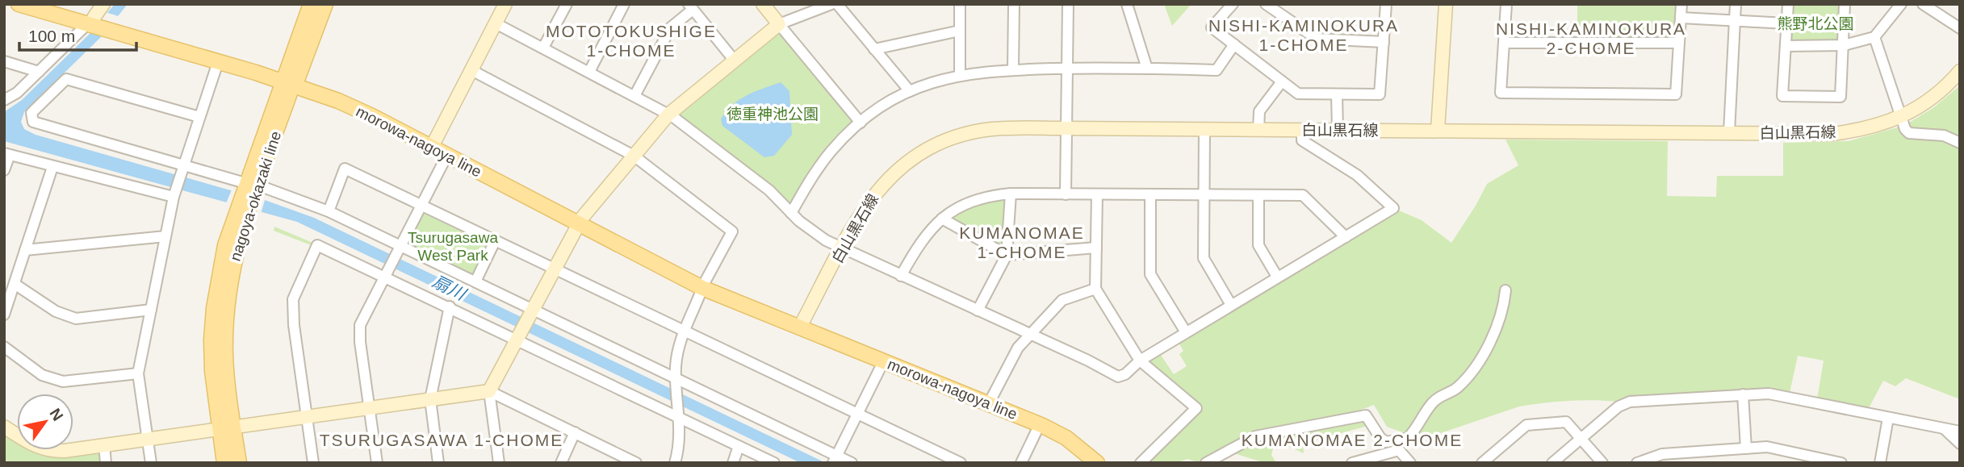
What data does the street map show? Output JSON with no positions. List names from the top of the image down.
{
  "streets": {
    "main road": ["morowa-nagoya line", "nagoya-okazaki line"],
    "street": ["白山黒石線"]
  },
  "crossings": [
    ["白山黒石線", "morowa-nagoya line"],
    ["morowa-nagoya line", "nagoya-okazaki line"]
  ],
  "districts": [
    "NISHI-KAMINOKURA 1-CHOME",
    "NISHI-KAMINOKURA 2-CHOME",
    "MOTOTOKUSHIGE 1-CHOME",
    "KUMANOMAE 1-CHOME",
    "TSURUGASAWA 1-CHOME",
    "KUMANOMAE 2-CHOME"
  ],
  "water": ["扇川"],
  "parks": ["熊野北公園", "徳重神池公園", "Tsurugasawa West Park"],
  "scale_bar": "100 m",
  "north": "top right"
}
